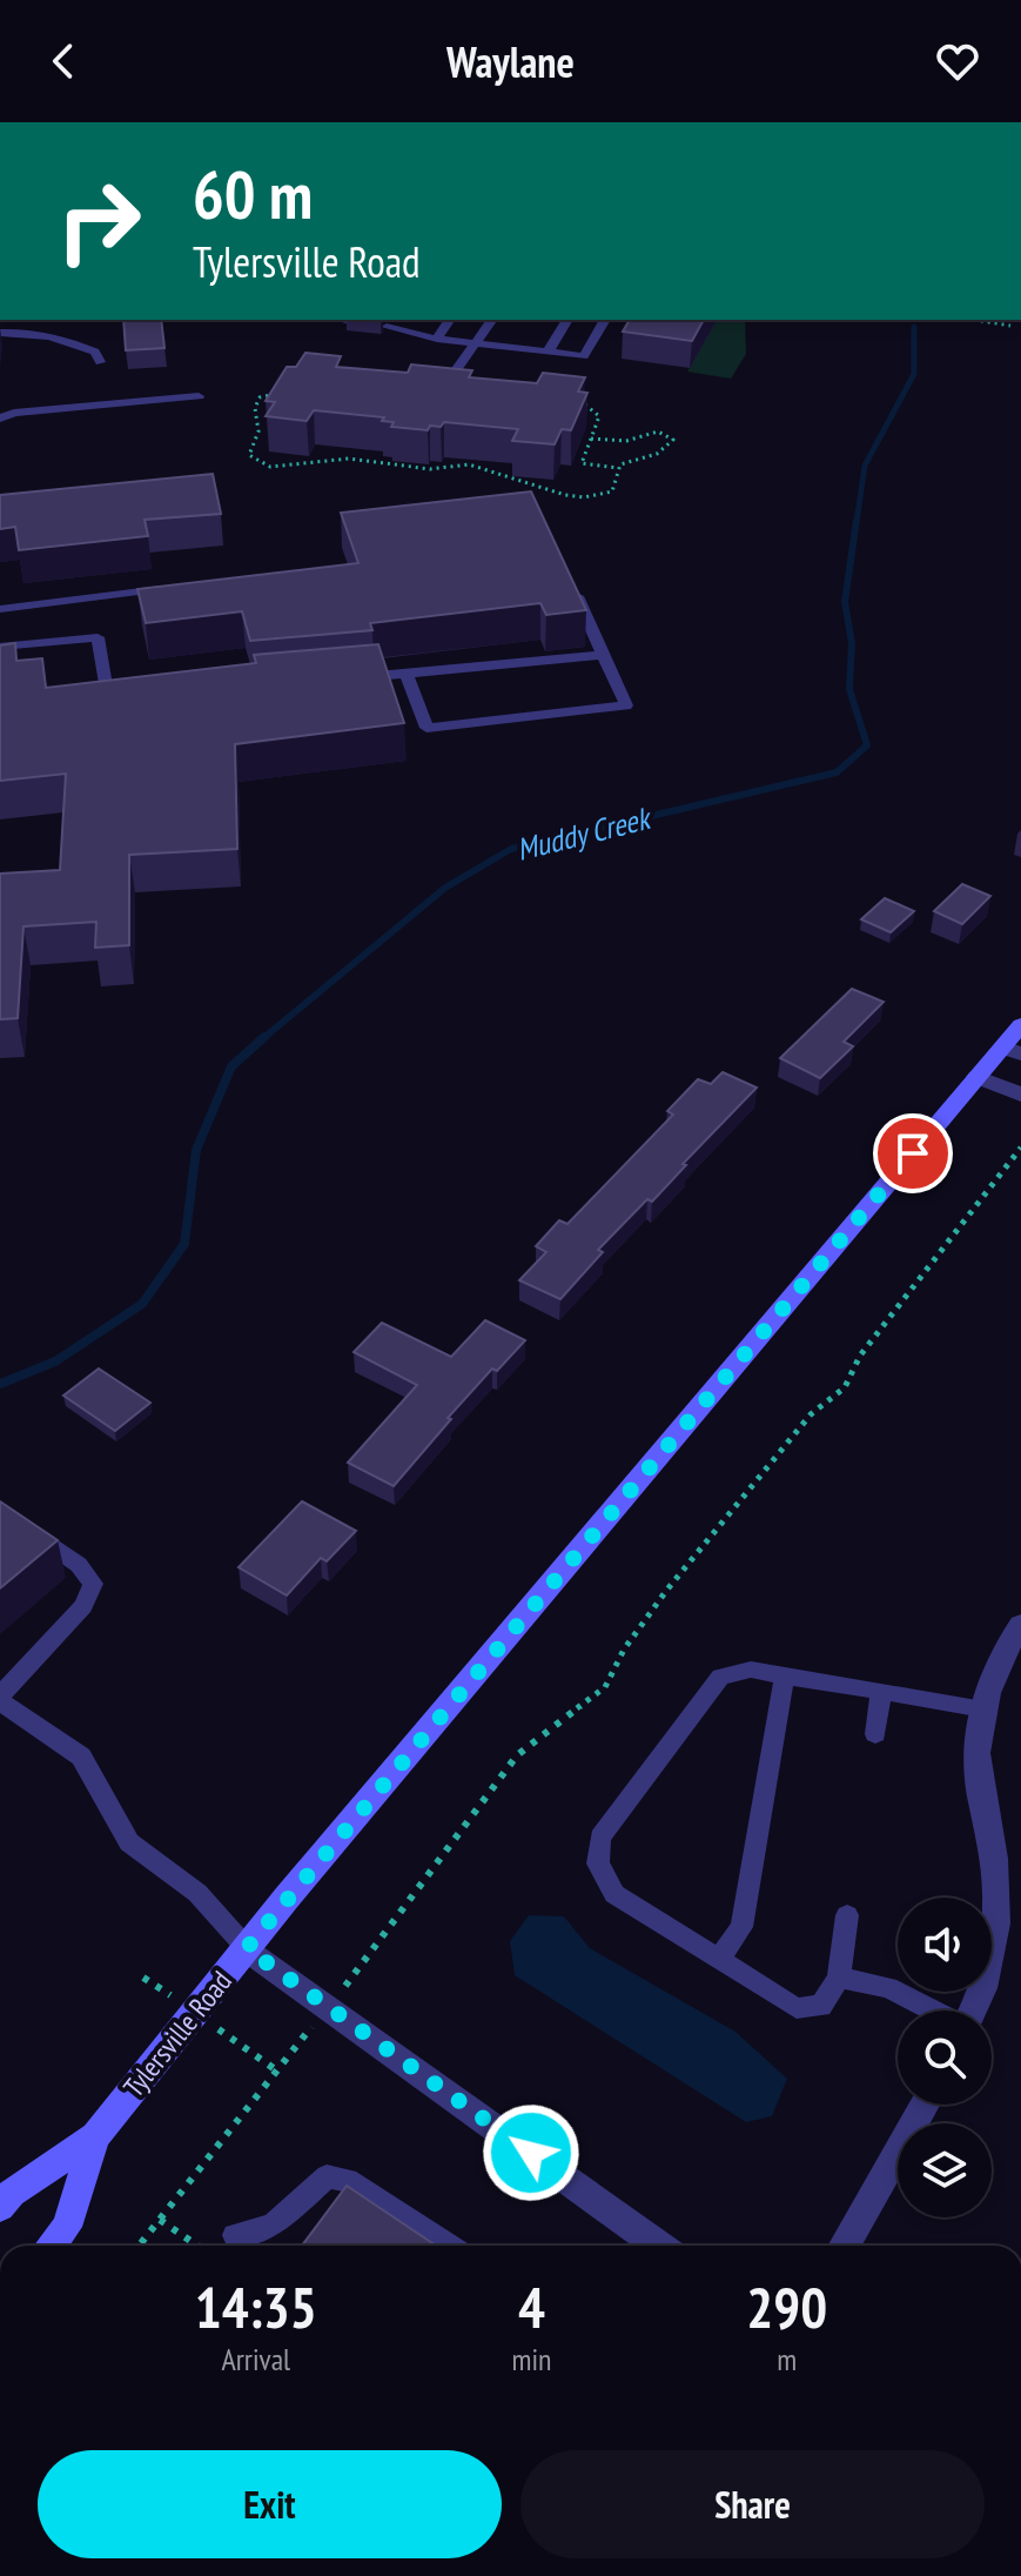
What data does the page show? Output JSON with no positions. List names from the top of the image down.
{
  "streets": {
    "main road": ["Tylersville Road"]
  },
  "water": ["Muddy Creek"],
  "page": {
    "header": "Waylane",
    "turn": ["60 m", "Tylersville Road"],
    "eta": [
      "14:35",
      "Arrival",
      "4",
      "min",
      "290",
      "m"
    ],
    "buttons": ["Exit", "Share"]
  }
}
